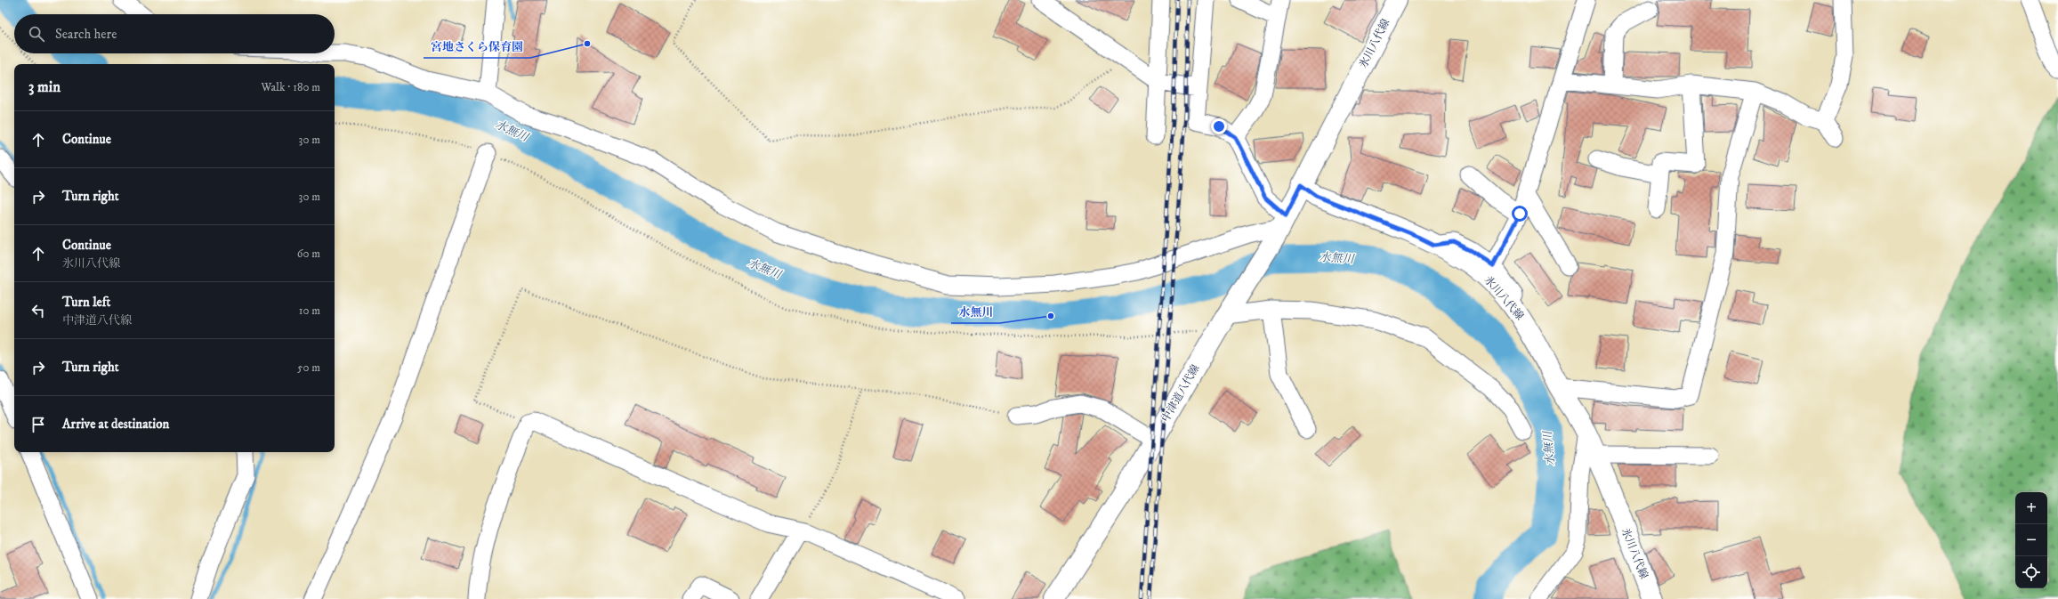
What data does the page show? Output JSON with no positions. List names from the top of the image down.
{
  "streets": {
    "main road": ["氷川八代線", "中津道八代線"]
  },
  "crossings": [
    ["氷川八代線", "中津道八代線"]
  ],
  "water": ["水無川"],
  "places": ["宮地さくら保育園", "水無川"],
  "page": {
    "search": "Search here",
    "heading": ["3 min", "Walk · 180 m"],
    "list": [
      ["Continue", "30 m"],
      ["Turn right", "30 m"],
      ["Continue", "氷川八代線", "60 m"],
      ["Turn left", "中津道八代線", "10 m"],
      ["Turn right", "50 m"],
      "Arrive at destination"
    ],
    "map_buttons": ["+", "−"]
  }
}
